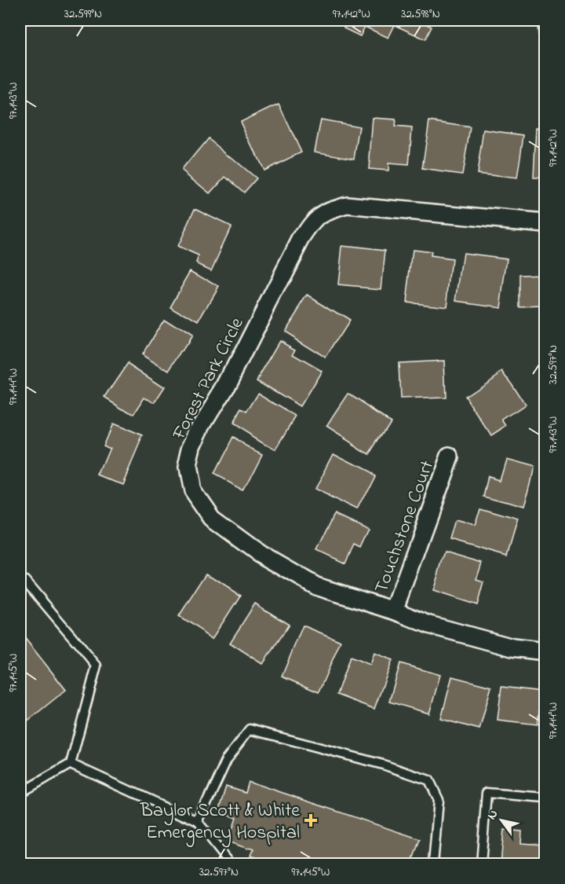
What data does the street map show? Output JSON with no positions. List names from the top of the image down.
{
  "streets": {
    "street": ["Forest Park Circle", "Touchstone Court"]
  },
  "crossings": [
    ["Forest Park Circle", "Touchstone Court"]
  ],
  "places": {
    "health": ["Baylor Scott & White Emergency Hospital"]
  },
  "north": "top left",
  "coordinates": [
    "32.599°N",
    "97.142°W",
    "32.598°N",
    "97.143°W",
    "32.597°N",
    "97.144°W",
    "97.145°W"
  ]
}
